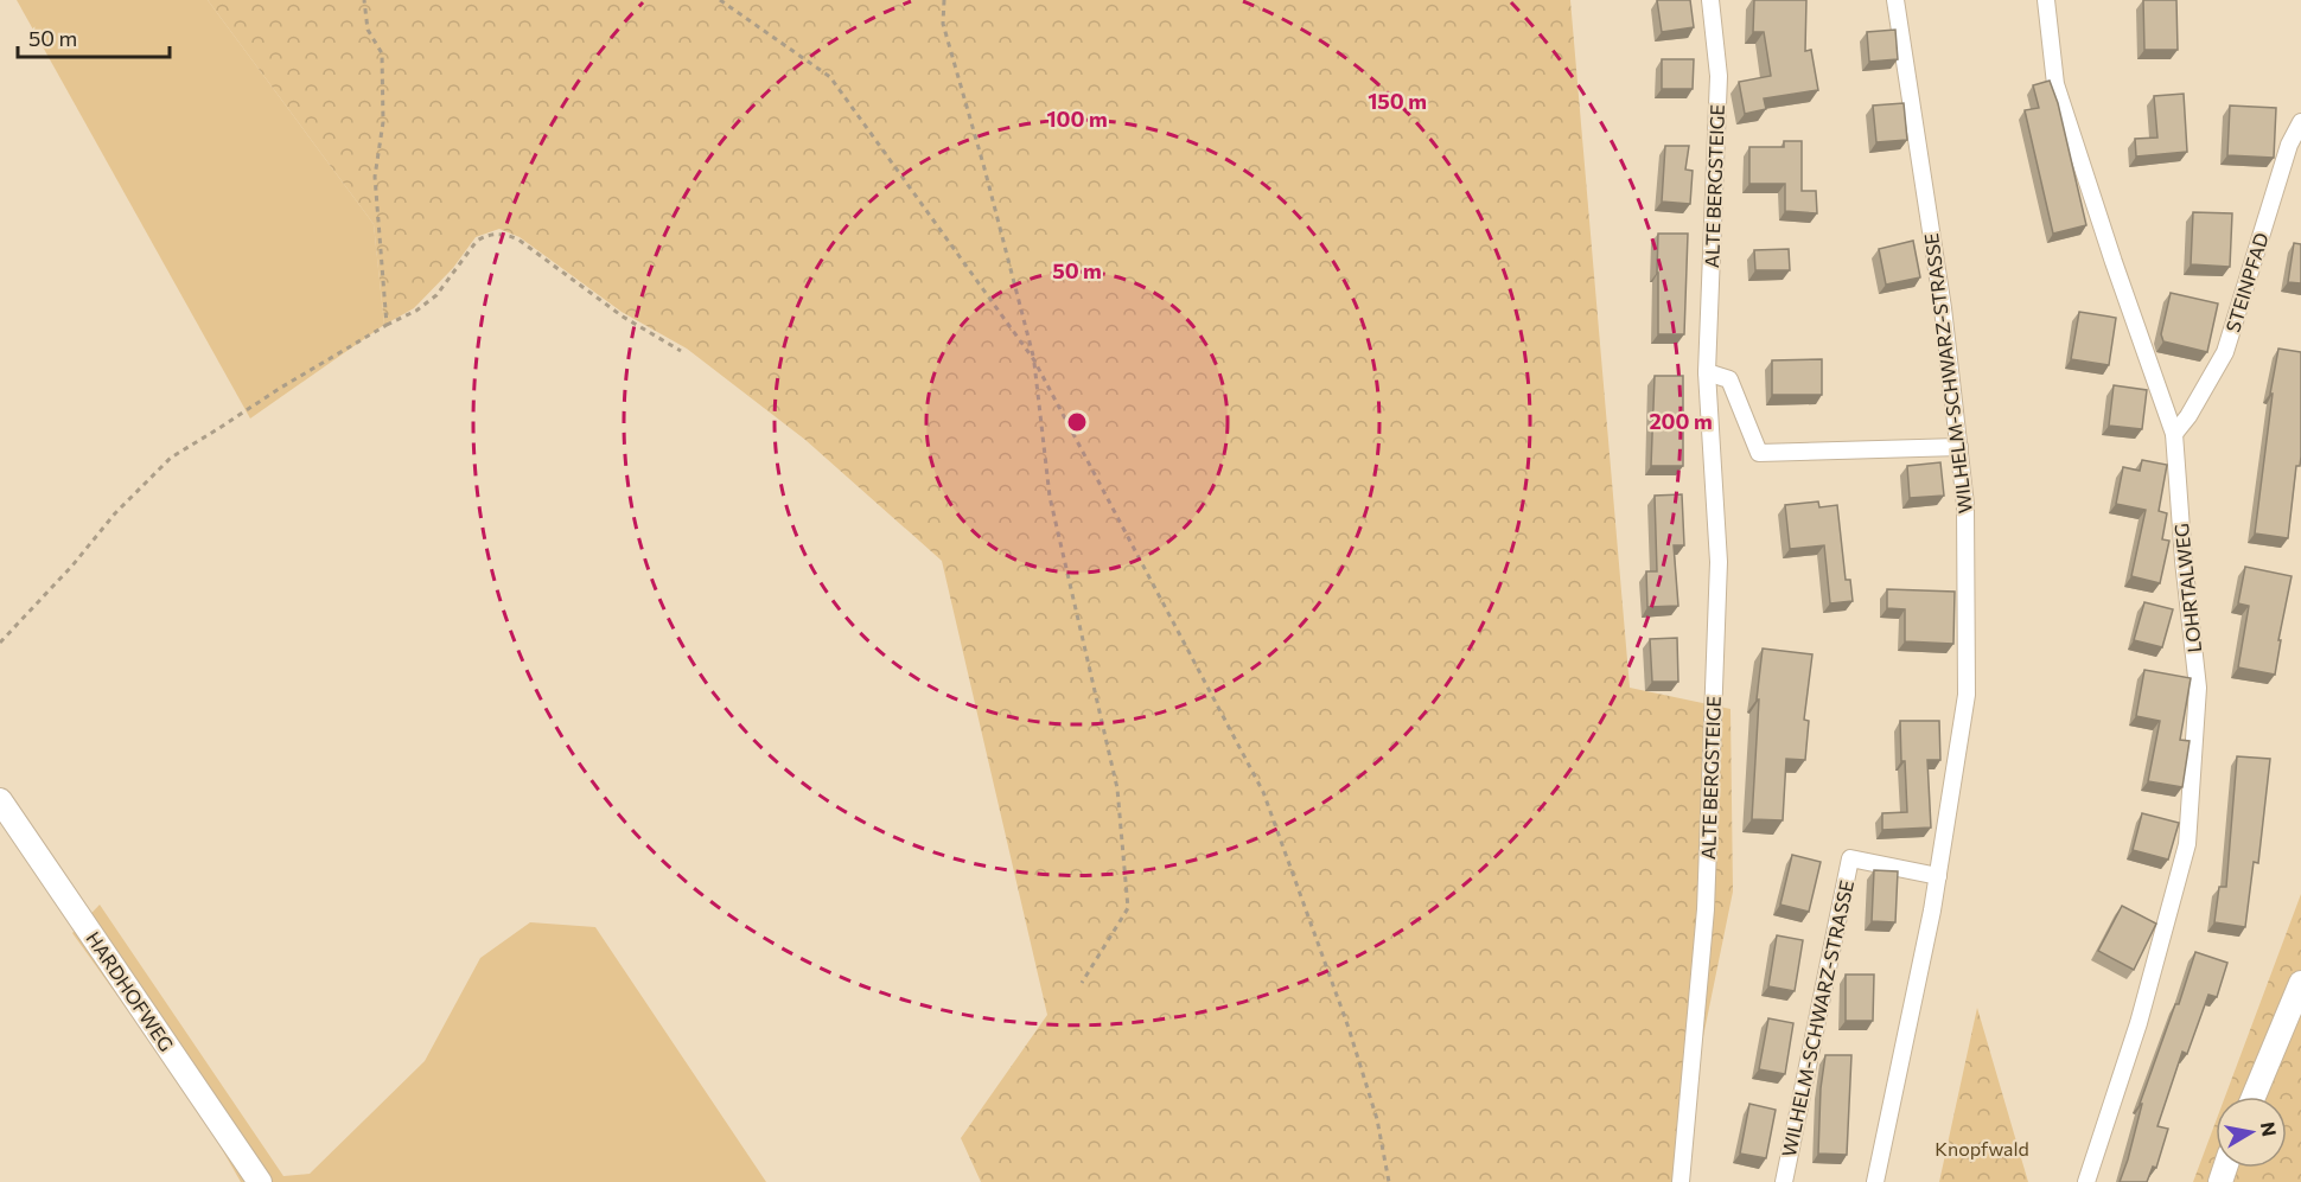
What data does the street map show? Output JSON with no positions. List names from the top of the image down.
{
  "streets": {
    "street": [
      "ALTE BERGSTEIGE",
      "STEINPFAD",
      "WILHELM-SCHWARZ-STRASSE",
      "LOHRTALWEG",
      "HARDHOFWEG"
    ]
  },
  "crossings": [
    ["STEINPFAD", "LOHRTALWEG"]
  ],
  "parks": ["Knopfwald"],
  "scale_bar": "50 m",
  "north": "right",
  "rings": [
    "150 m",
    "100 m",
    "50 m",
    "200 m"
  ]
}
